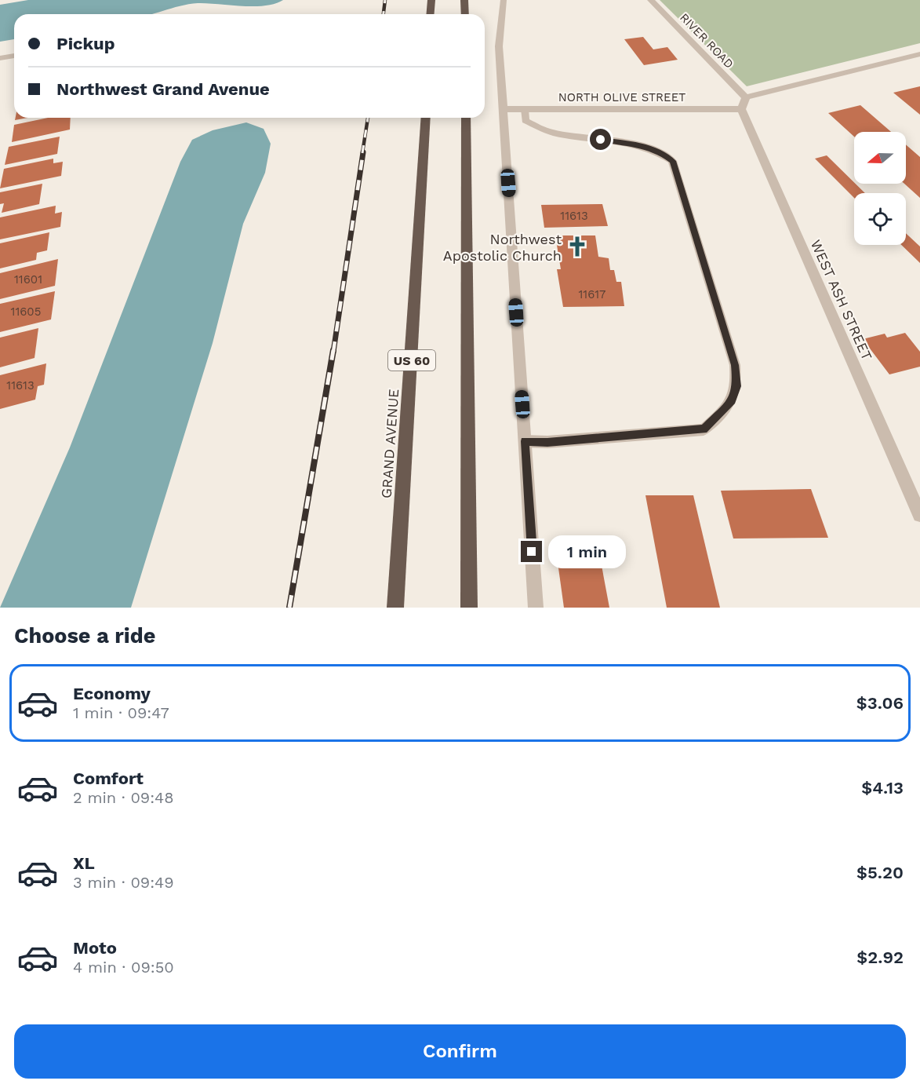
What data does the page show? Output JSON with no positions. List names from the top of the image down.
{
  "streets": {
    "highway": ["US 60", "GRAND AVENUE"],
    "street": ["RIVER ROAD", "NORTH OLIVE STREET", "WEST ASH STREET"]
  },
  "crossings": [
    ["NORTH OLIVE STREET", "WEST ASH STREET"]
  ],
  "places": {
    "church": ["Northwest Apostolic Church"]
  },
  "house_numbers": [
    "11613",
    "11601",
    "11617",
    "11605",
    "11613"
  ],
  "north": "left",
  "page": {
    "banner": ["Pickup", "Northwest Grand Avenue"],
    "bubble": "1 min",
    "heading": "Choose a ride",
    "list": [
      {
        "name": "Economy",
        "note": "1 min · 09:47",
        "value": "$3.06"
      },
      {
        "name": "Comfort",
        "note": "2 min · 09:48",
        "value": "$4.13"
      },
      {
        "name": "XL",
        "note": "3 min · 09:49",
        "value": "$5.20"
      },
      {
        "name": "Moto",
        "note": "4 min · 09:50",
        "value": "$2.92"
      }
    ],
    "buttons": "Confirm"
  }
}
